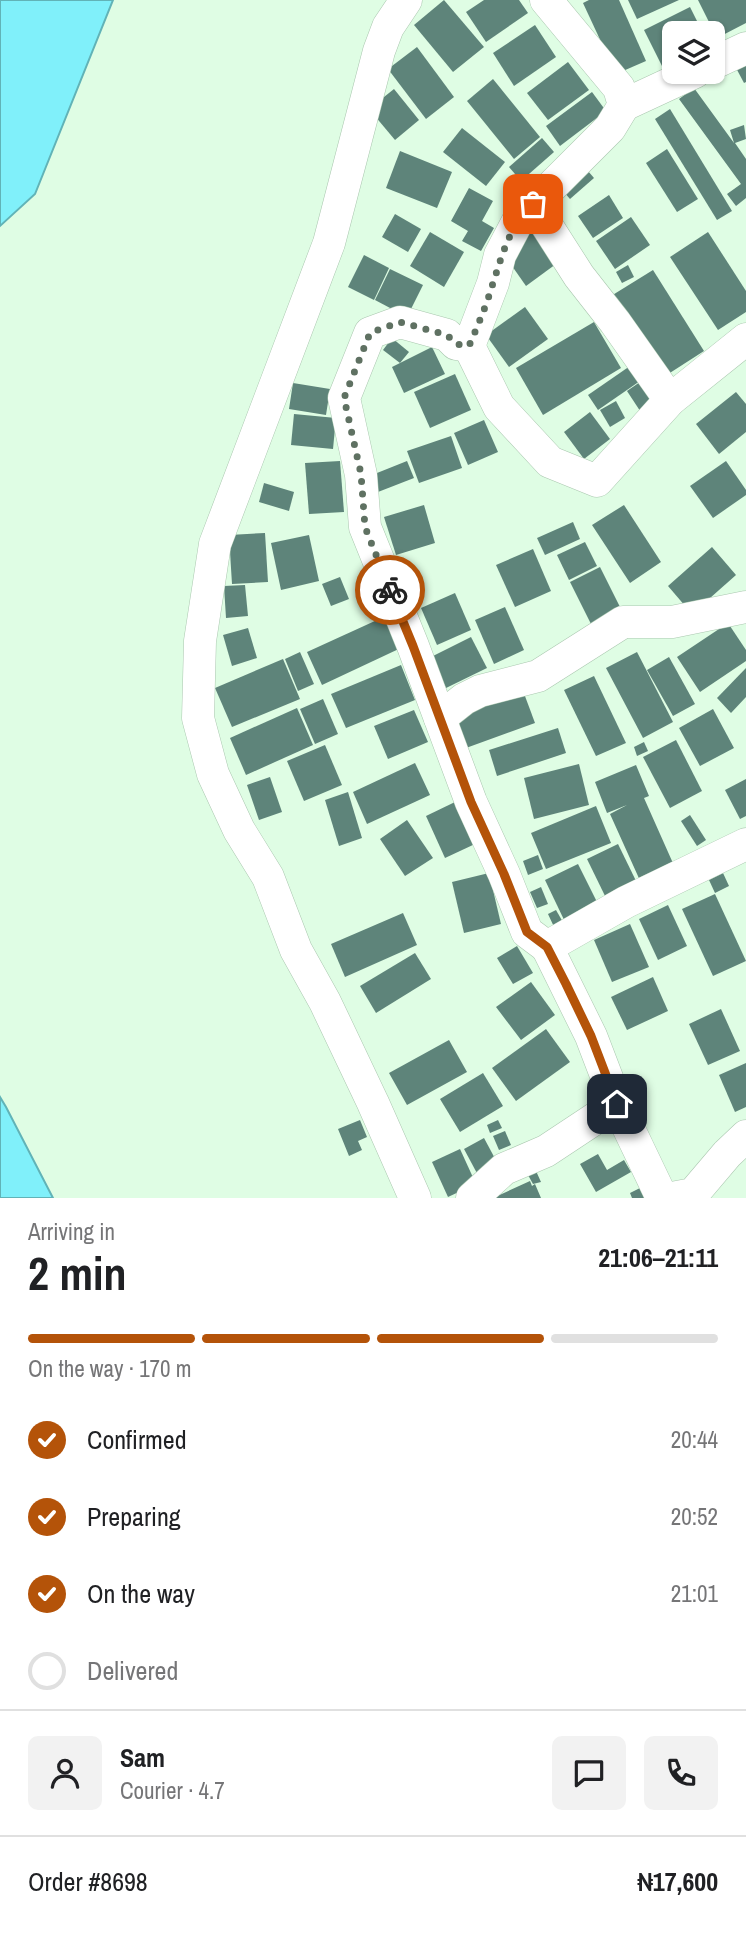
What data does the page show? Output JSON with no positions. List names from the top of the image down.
{
  "page": {
    "heading": ["2 min", "Arriving in", "21:06–21:11"],
    "panel": [
      "Sam",
      "Courier · 4.7",
      "Order #8698",
      "₦17,600"
    ],
    "bar": "On the way · 170 m",
    "list": [
      ["Confirmed", "20:44"],
      ["Preparing", "20:52"],
      ["On the way", "21:01"],
      "Delivered"
    ]
  }
}
